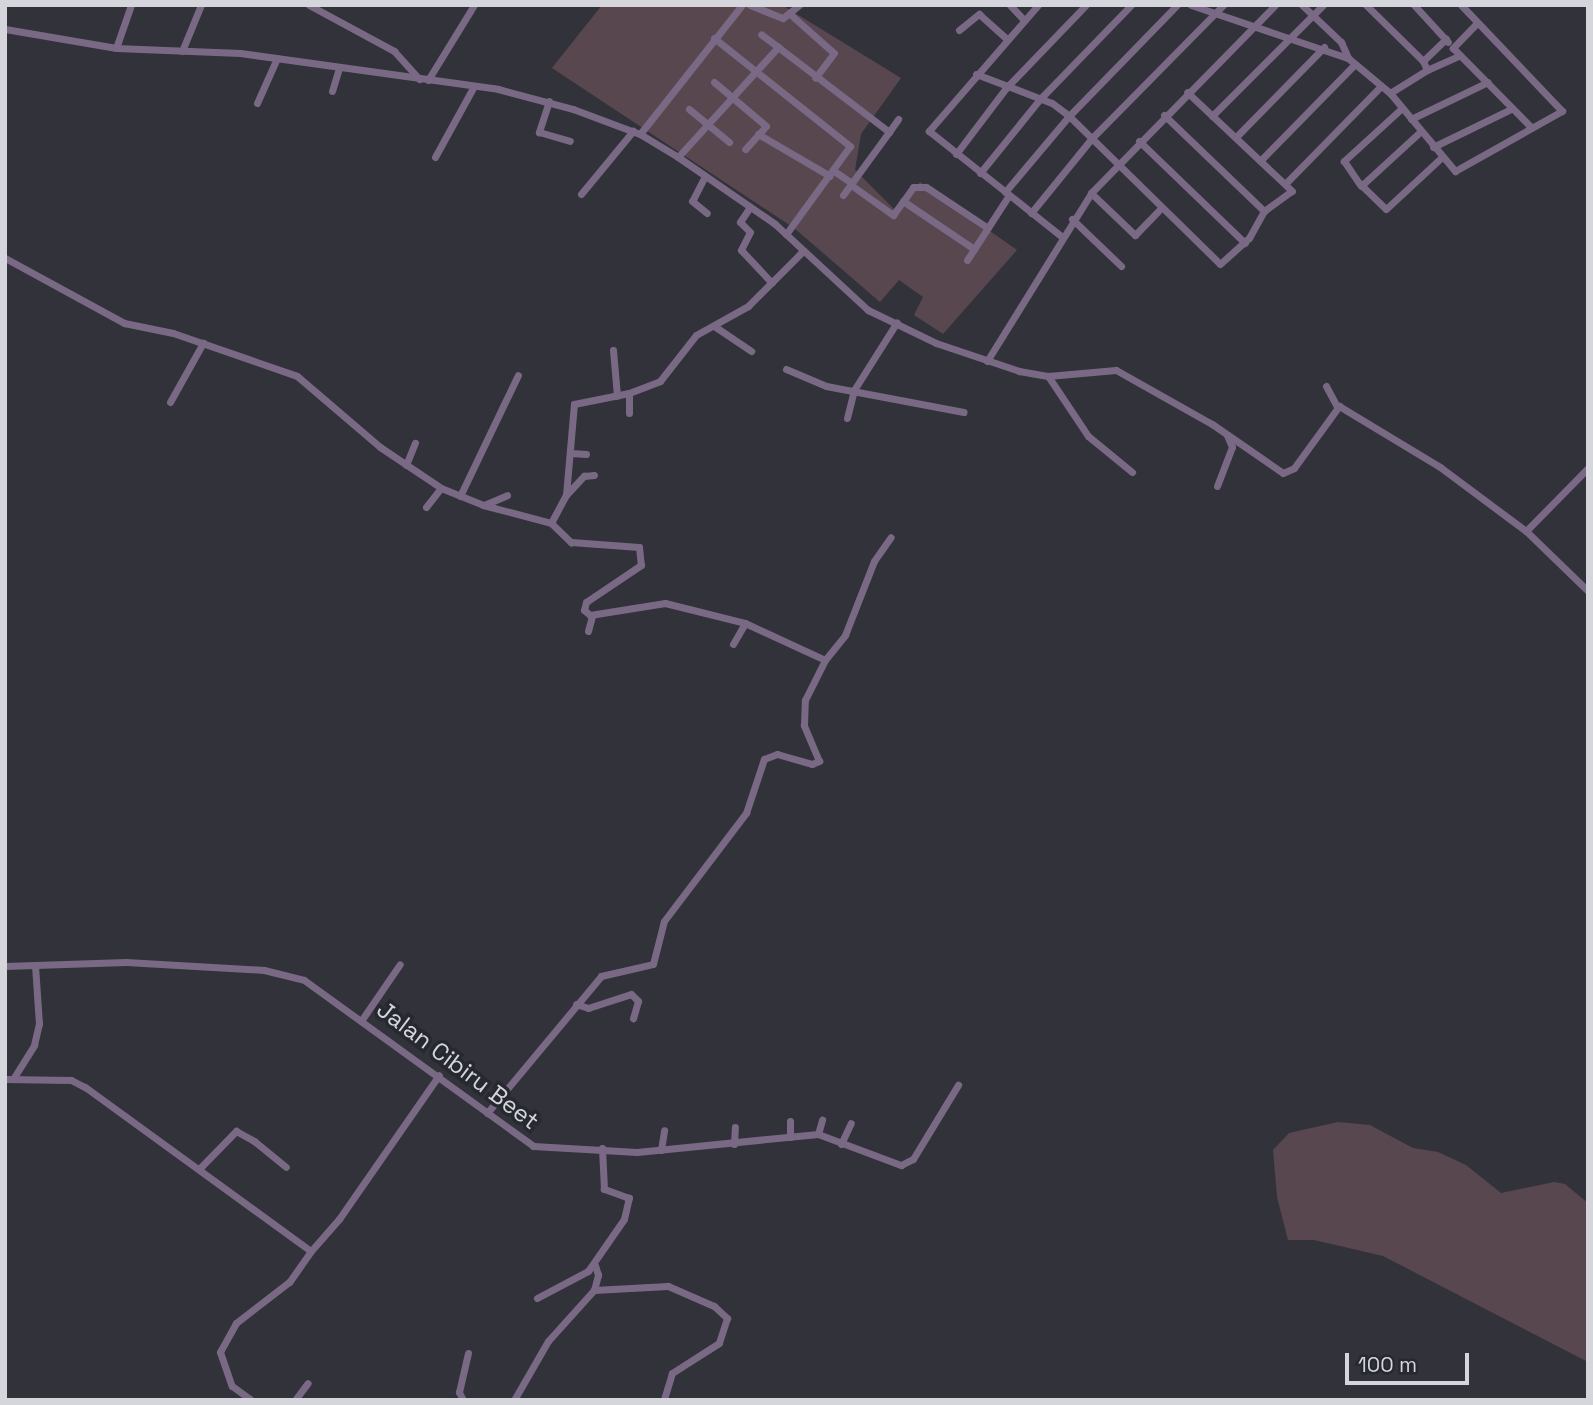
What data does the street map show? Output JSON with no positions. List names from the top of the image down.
{
  "streets": {
    "street": ["Jalan Cibiru Beet"]
  },
  "scale_bar": "100 m"
}
